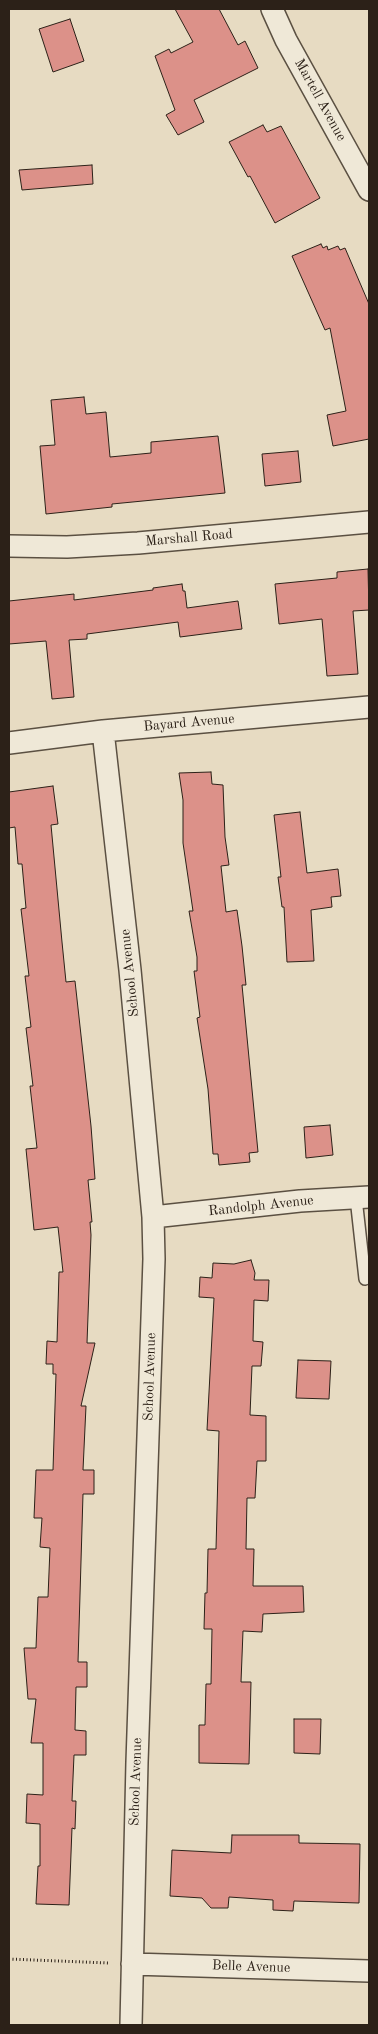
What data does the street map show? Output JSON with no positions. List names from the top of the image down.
{
  "streets": {
    "street": [
      "Martell Avenue",
      "Marshall Road",
      "Bayard Avenue",
      "School Avenue",
      "Randolph Avenue",
      "Belle Avenue"
    ]
  },
  "crossings": [
    ["Bayard Avenue", "School Avenue"],
    ["School Avenue", "Randolph Avenue"],
    ["School Avenue", "Belle Avenue"]
  ]
}
